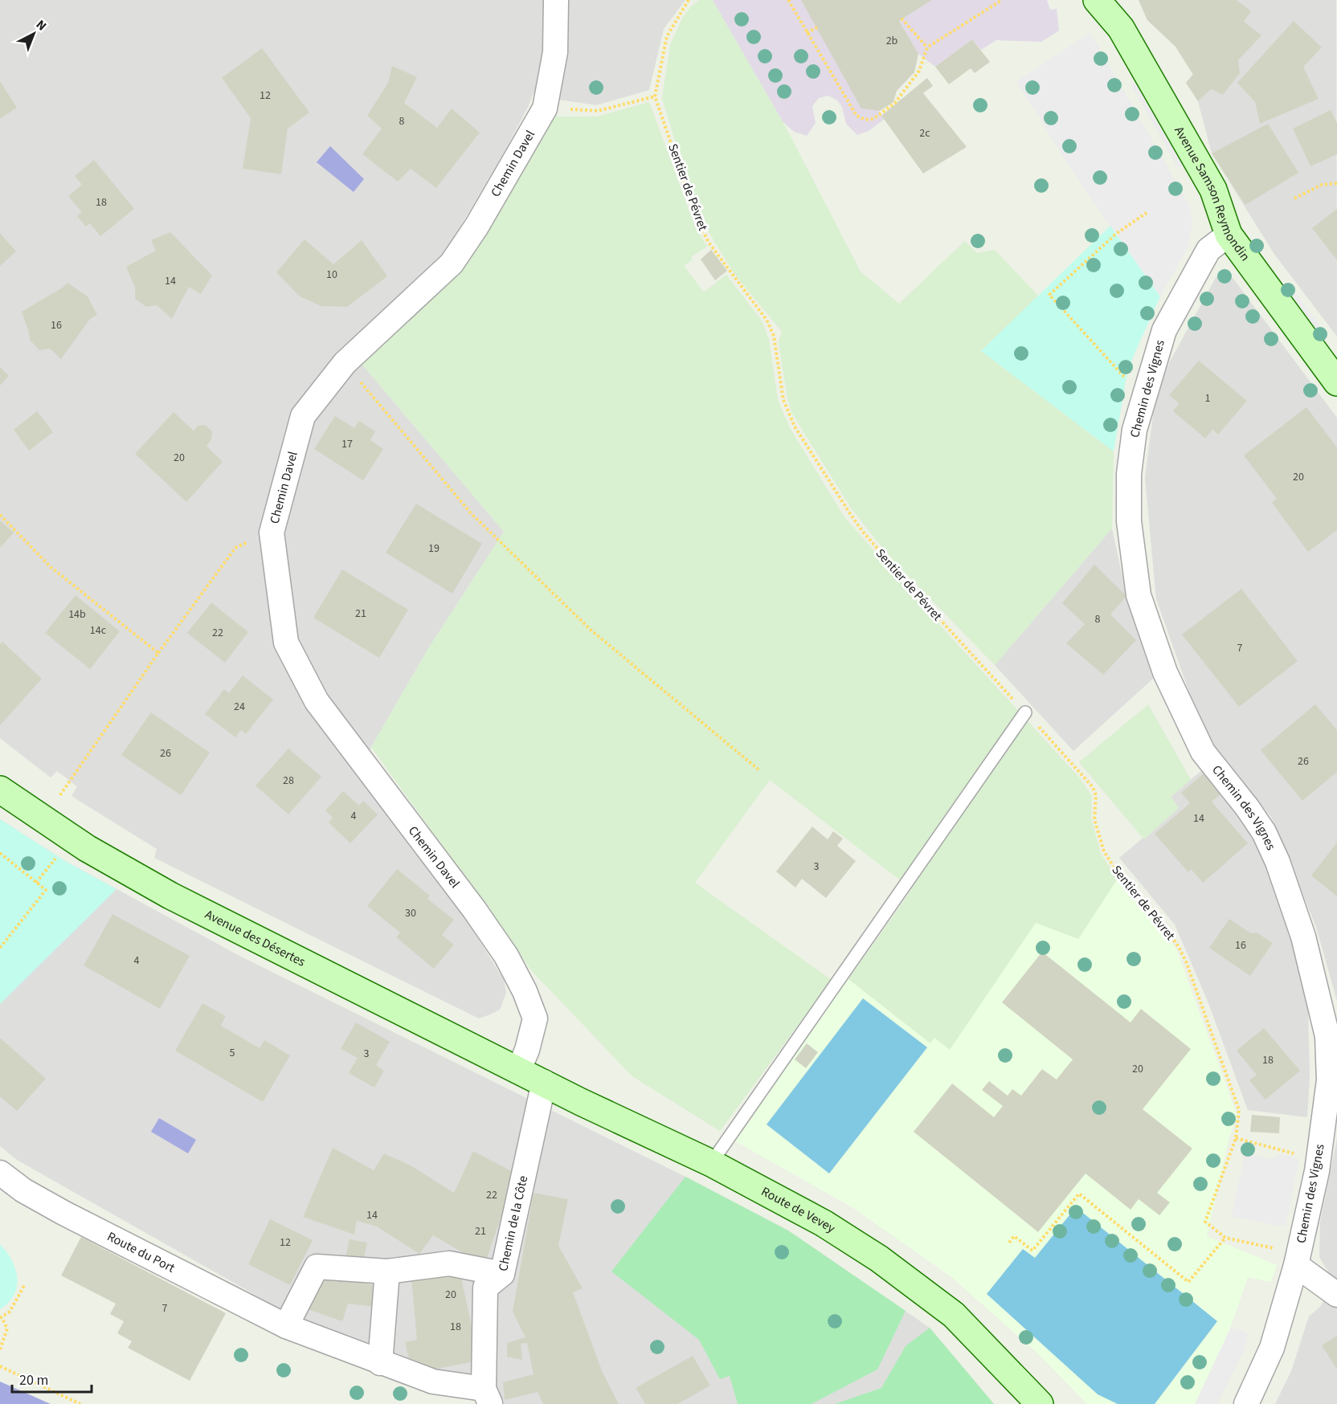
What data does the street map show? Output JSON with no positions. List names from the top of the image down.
{
  "streets": {
    "main road": ["Avenue Samson Reymondin", "Avenue des Désertes", "Route de Vevey"],
    "street": [
      "Chemin Davel",
      "Chemin des Vignes",
      "Chemin de la Côte",
      "Route du Port"
    ],
    "path": ["Sentier de Pévret"]
  },
  "crossings": [
    ["Chemin Davel", "Avenue des Désertes"],
    ["Chemin Davel", "Route de Vevey"],
    ["Avenue Samson Reymondin", "Chemin des Vignes"],
    ["Avenue des Désertes", "Route de Vevey"],
    ["Route de Vevey", "Chemin de la Côte"],
    ["Chemin de la Côte", "Route du Port"]
  ],
  "house_numbers": [
    "2b",
    "12",
    "8",
    "2c",
    "18",
    "10",
    "14",
    "16",
    "1",
    "17",
    "20",
    "20",
    "19",
    "21",
    "14b",
    "8",
    "14c",
    "22",
    "7",
    "24",
    "26",
    "26",
    "28",
    "4",
    "14",
    "3",
    "30",
    "16",
    "4",
    "5",
    "3",
    "18",
    "20",
    "22",
    "14",
    "21",
    "12",
    "20",
    "7",
    "18"
  ],
  "scale_bar": "20 m",
  "north": "top right"
}
